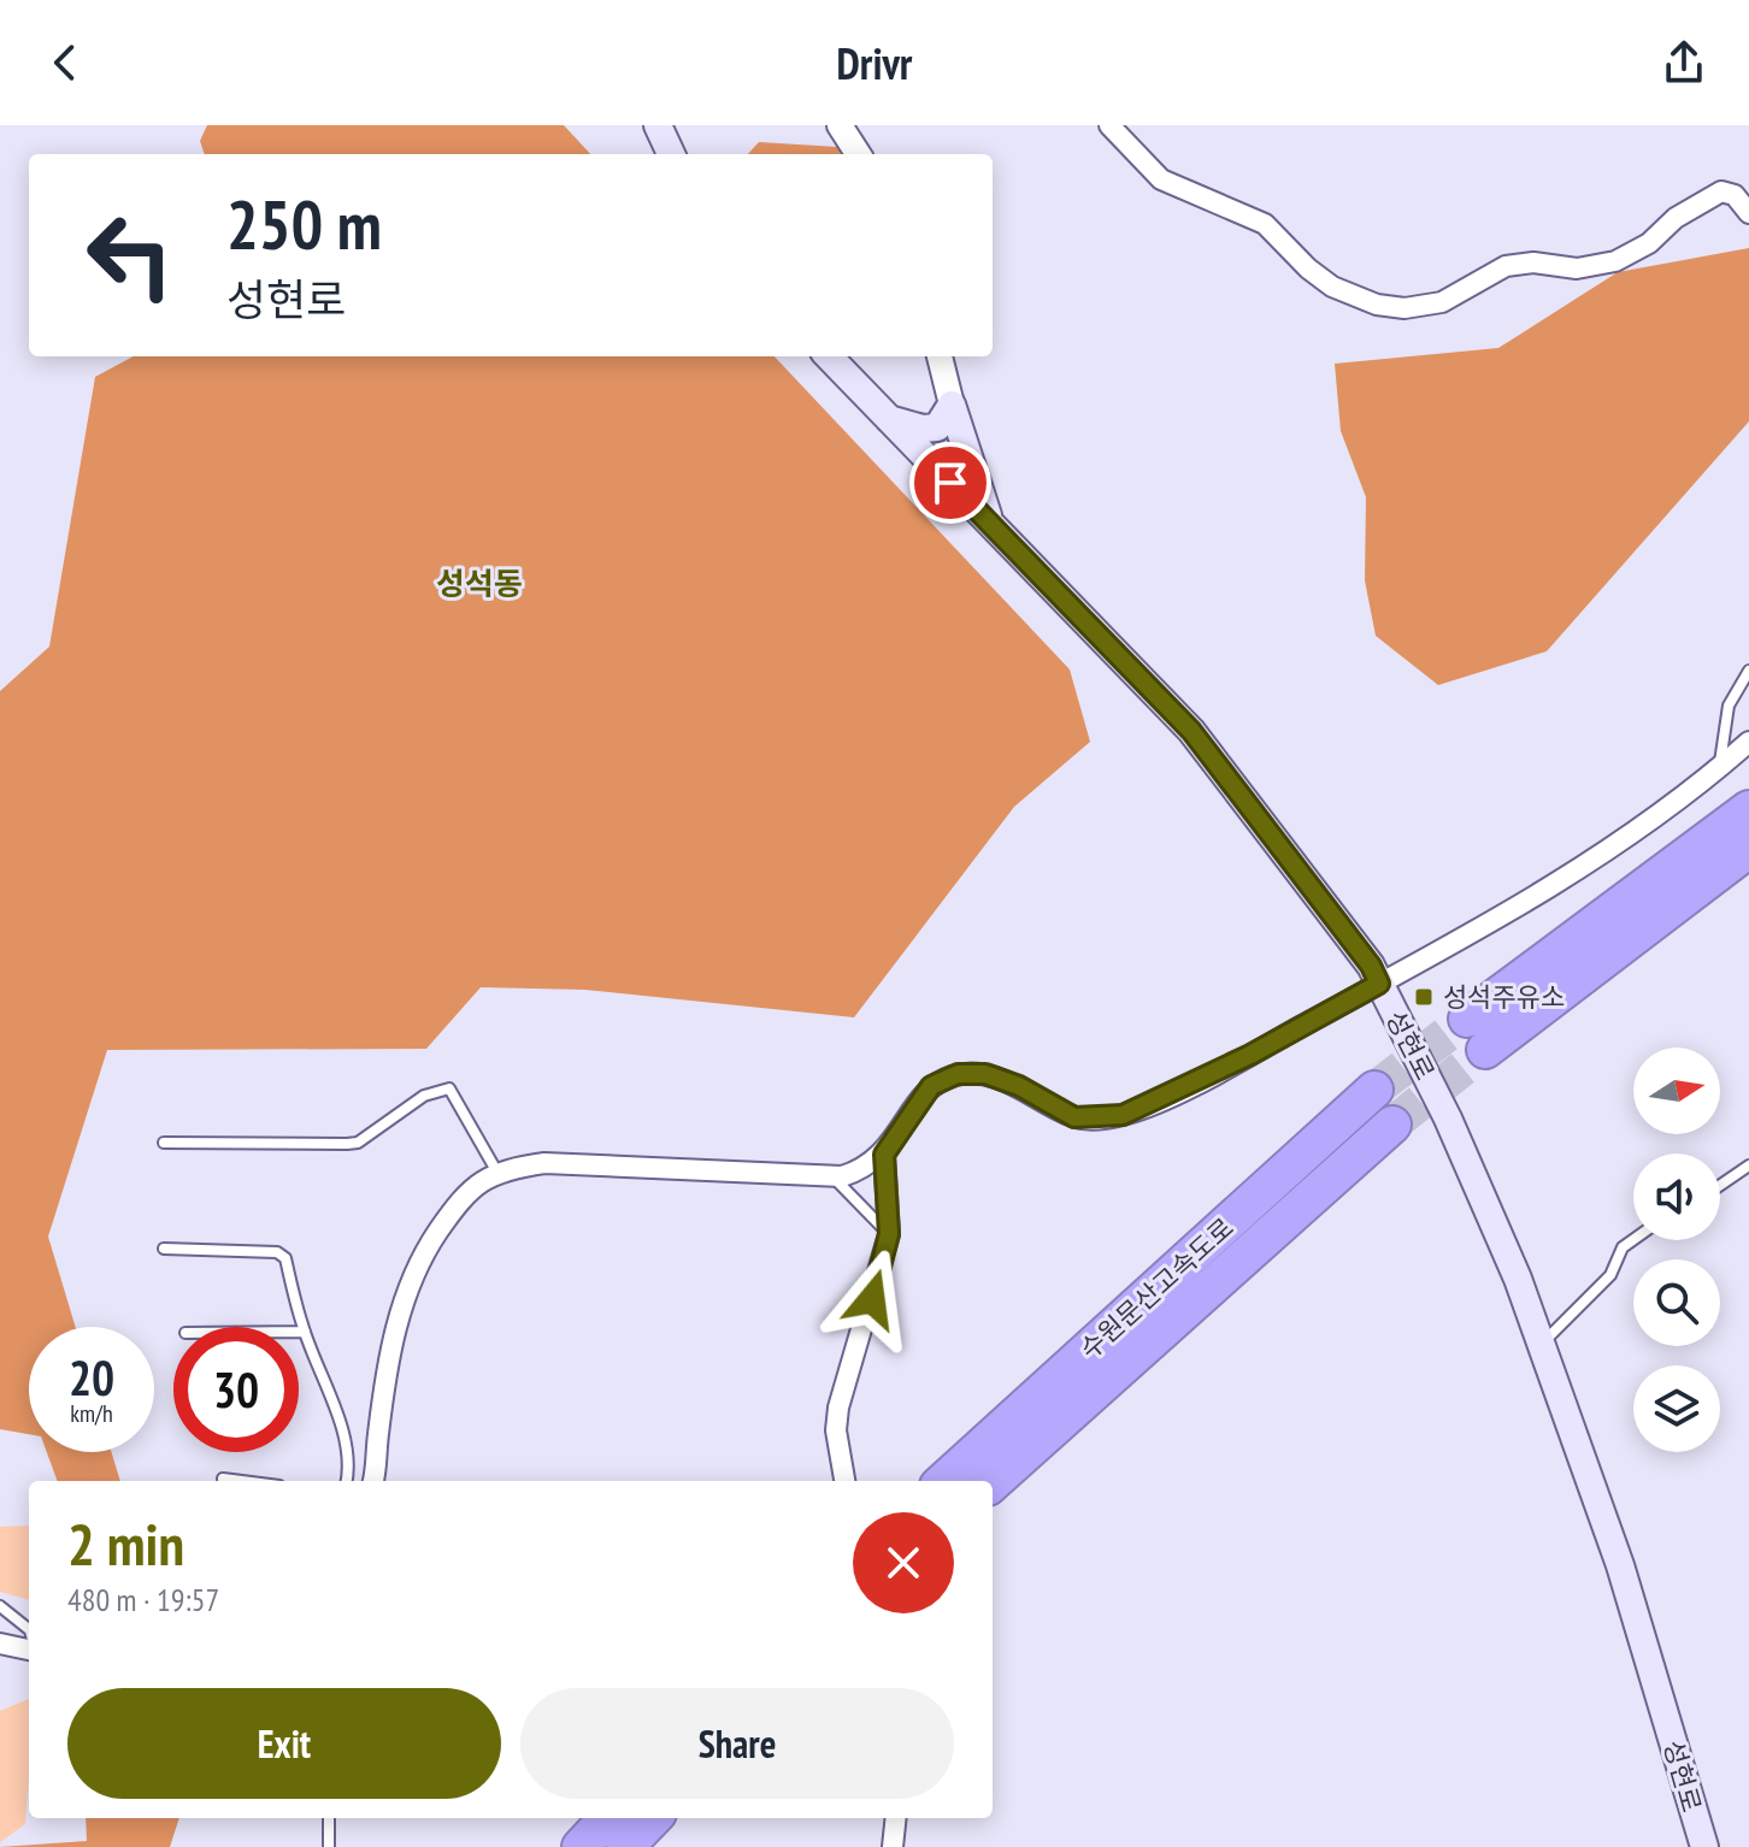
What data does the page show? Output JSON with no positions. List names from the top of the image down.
{
  "streets": {
    "highway": ["수원문산고속도로"],
    "main road": ["성현로"]
  },
  "districts": ["성석동"],
  "places": {
    "transit": ["성석주유소"]
  },
  "north": "right",
  "page": {
    "header": "Drivr",
    "turn": ["250 m", "성현로"],
    "speed": "20 km/h",
    "limit": "30",
    "heading": ["2 min", "480 m · 19:57"],
    "buttons": ["Exit", "Share"]
  }
}
